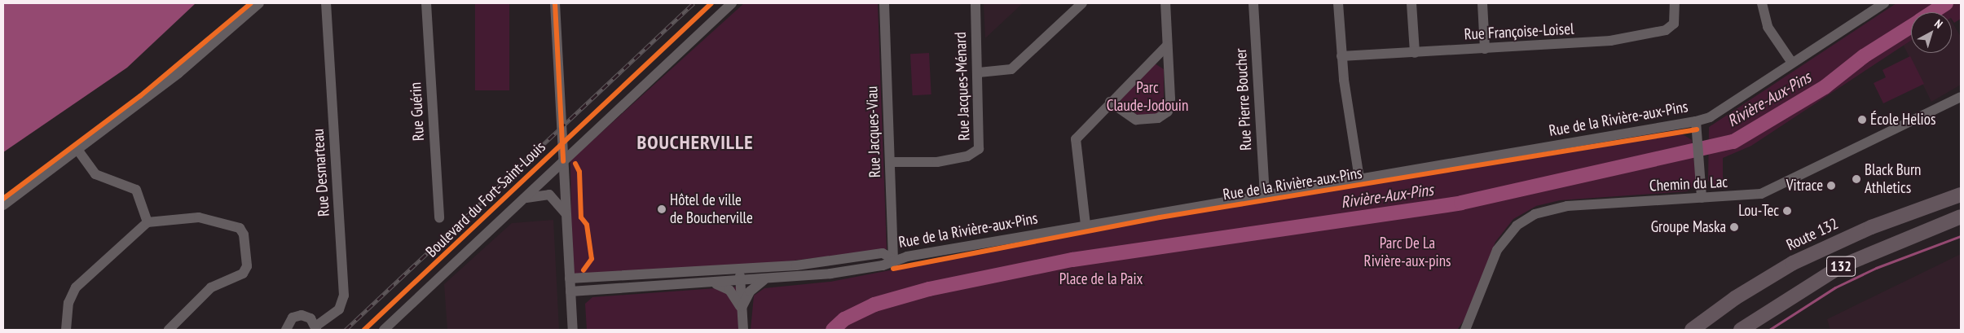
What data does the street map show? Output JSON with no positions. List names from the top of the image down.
{
  "streets": {
    "highway": ["Route 132", "132"],
    "street": [
      "Rue Françoise-Loisel",
      "Rue Jacques-Ménard",
      "Rue Pierre Boucher",
      "Rue Guérin",
      "Rue de la Rivière-aux-Pins",
      "Rue Jacques-Viau",
      "Rue Desmarteau",
      "Chemin du Lac",
      "Boulevard du Fort-Saint-Louis"
    ]
  },
  "crossings": [
    ["Rue Jacques-Ménard", "Rue Jacques-Viau"],
    ["Rue Pierre Boucher", "Rue de la Rivière-aux-Pins"],
    ["Rue de la Rivière-aux-Pins", "Rue Jacques-Viau"]
  ],
  "districts": ["BOUCHERVILLE"],
  "water": ["Rivière-Aux-Pins"],
  "parks": ["Parc Claude-Jodouin", "Parc De La Rivière-aux-pins", "Place de la Paix"],
  "places": [
    "École Helios",
    "Black Burn Athletics",
    "Vitrace",
    "Hôtel de ville de Boucherville",
    "Lou-Tec",
    "Groupe Maska"
  ],
  "north": "top right"
}
